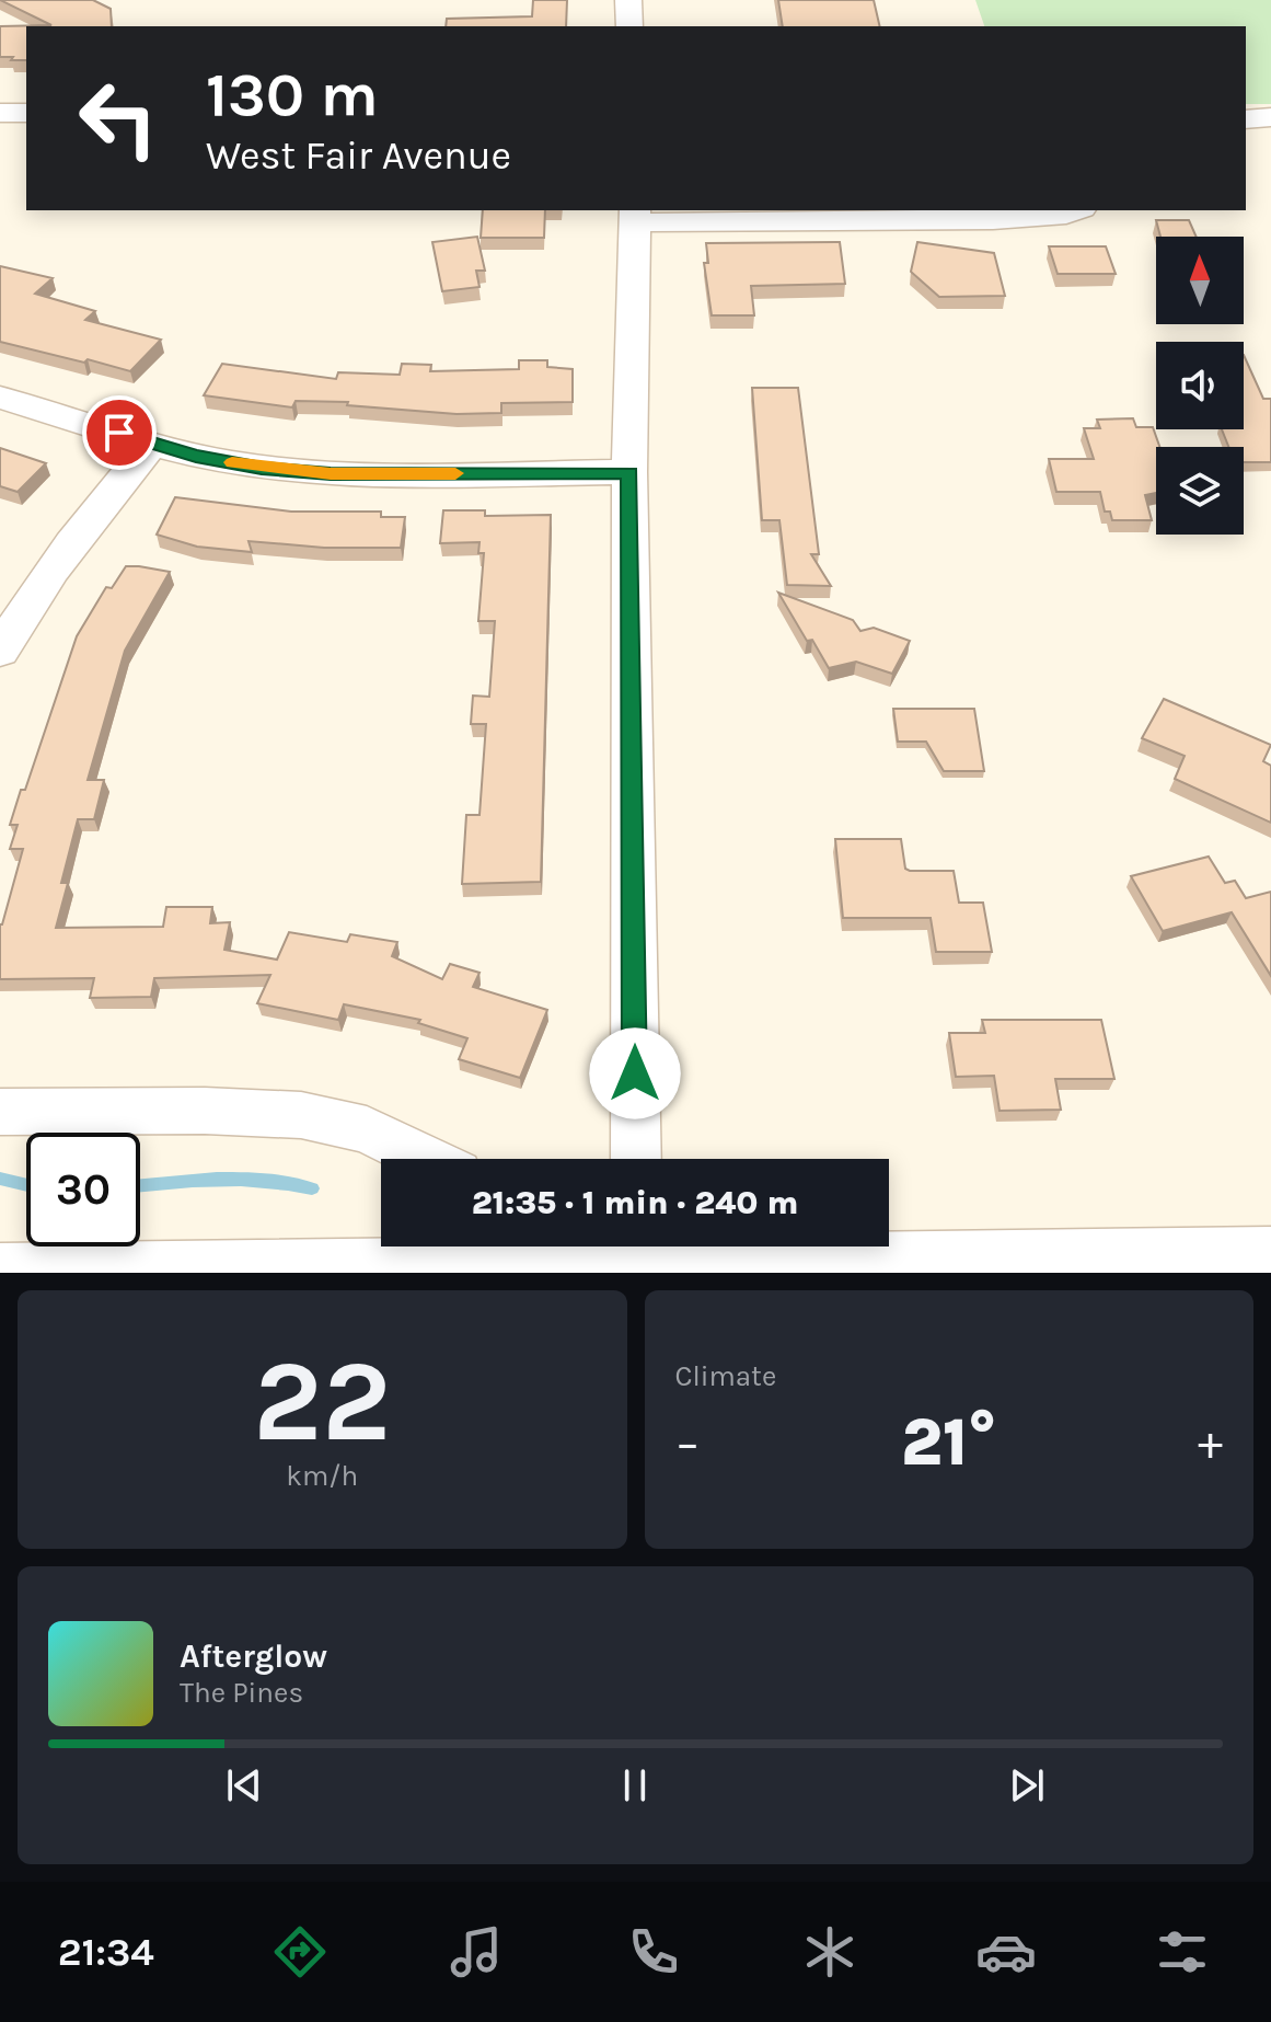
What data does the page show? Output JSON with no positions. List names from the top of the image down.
{
  "north": "top",
  "page": {
    "turn": ["130 m", "West Fair Avenue"],
    "limit": "30",
    "trip": "21:35 · 1 min · 240 m",
    "tile": [
      ["22", "km/h"],
      "Climate"
    ],
    "heat": ["−", "21°", "+"],
    "song": ["Afterglow", "The Pines"],
    "tabs": "21:34"
  }
}
